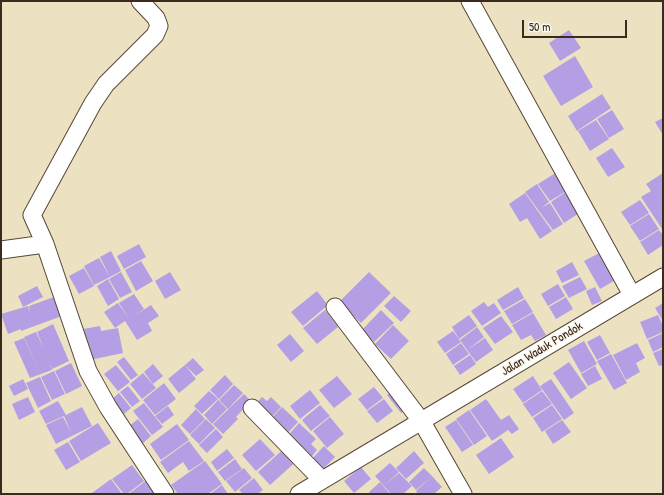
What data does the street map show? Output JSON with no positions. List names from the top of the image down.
{
  "streets": {
    "street": ["Jalan Waduk Pondok"]
  },
  "scale_bar": "50 m"
}
